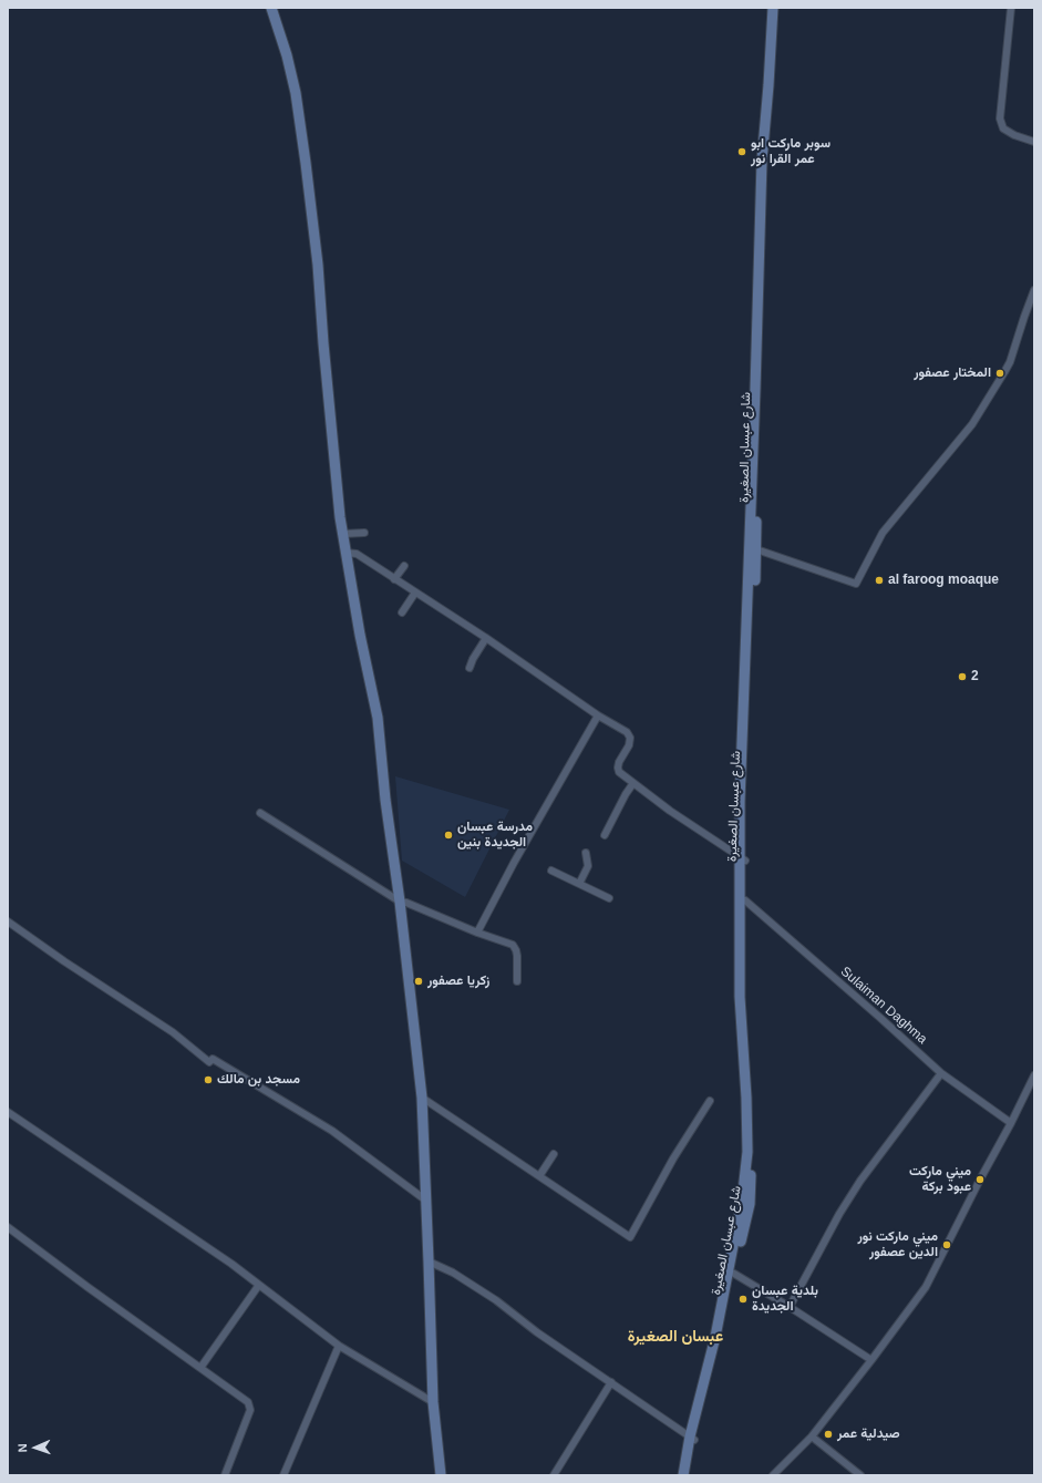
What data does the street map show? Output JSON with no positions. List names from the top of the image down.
{
  "streets": {
    "street": ["شارع عبسان الصغيرة", "Sulaiman Daghma"]
  },
  "crossings": [
    ["شارع عبسان الصغيرة", "Sulaiman Daghma"]
  ],
  "districts": ["عبسان الصغيرة"],
  "places": [
    "سوبر ماركت ابو عمر القرا نور",
    "المختار عصفور",
    "al faroog moaque",
    "2",
    "مدرسة عبسان الجديدة بنين",
    "زكريا عصفور",
    "مسجد بن مالك",
    "ميني ماركت عبود بركة",
    "ميني ماركت نور الدين عصفور",
    "بلدية عبسان الجديدة",
    "صيدلية عمر"
  ],
  "north": "left"
}
